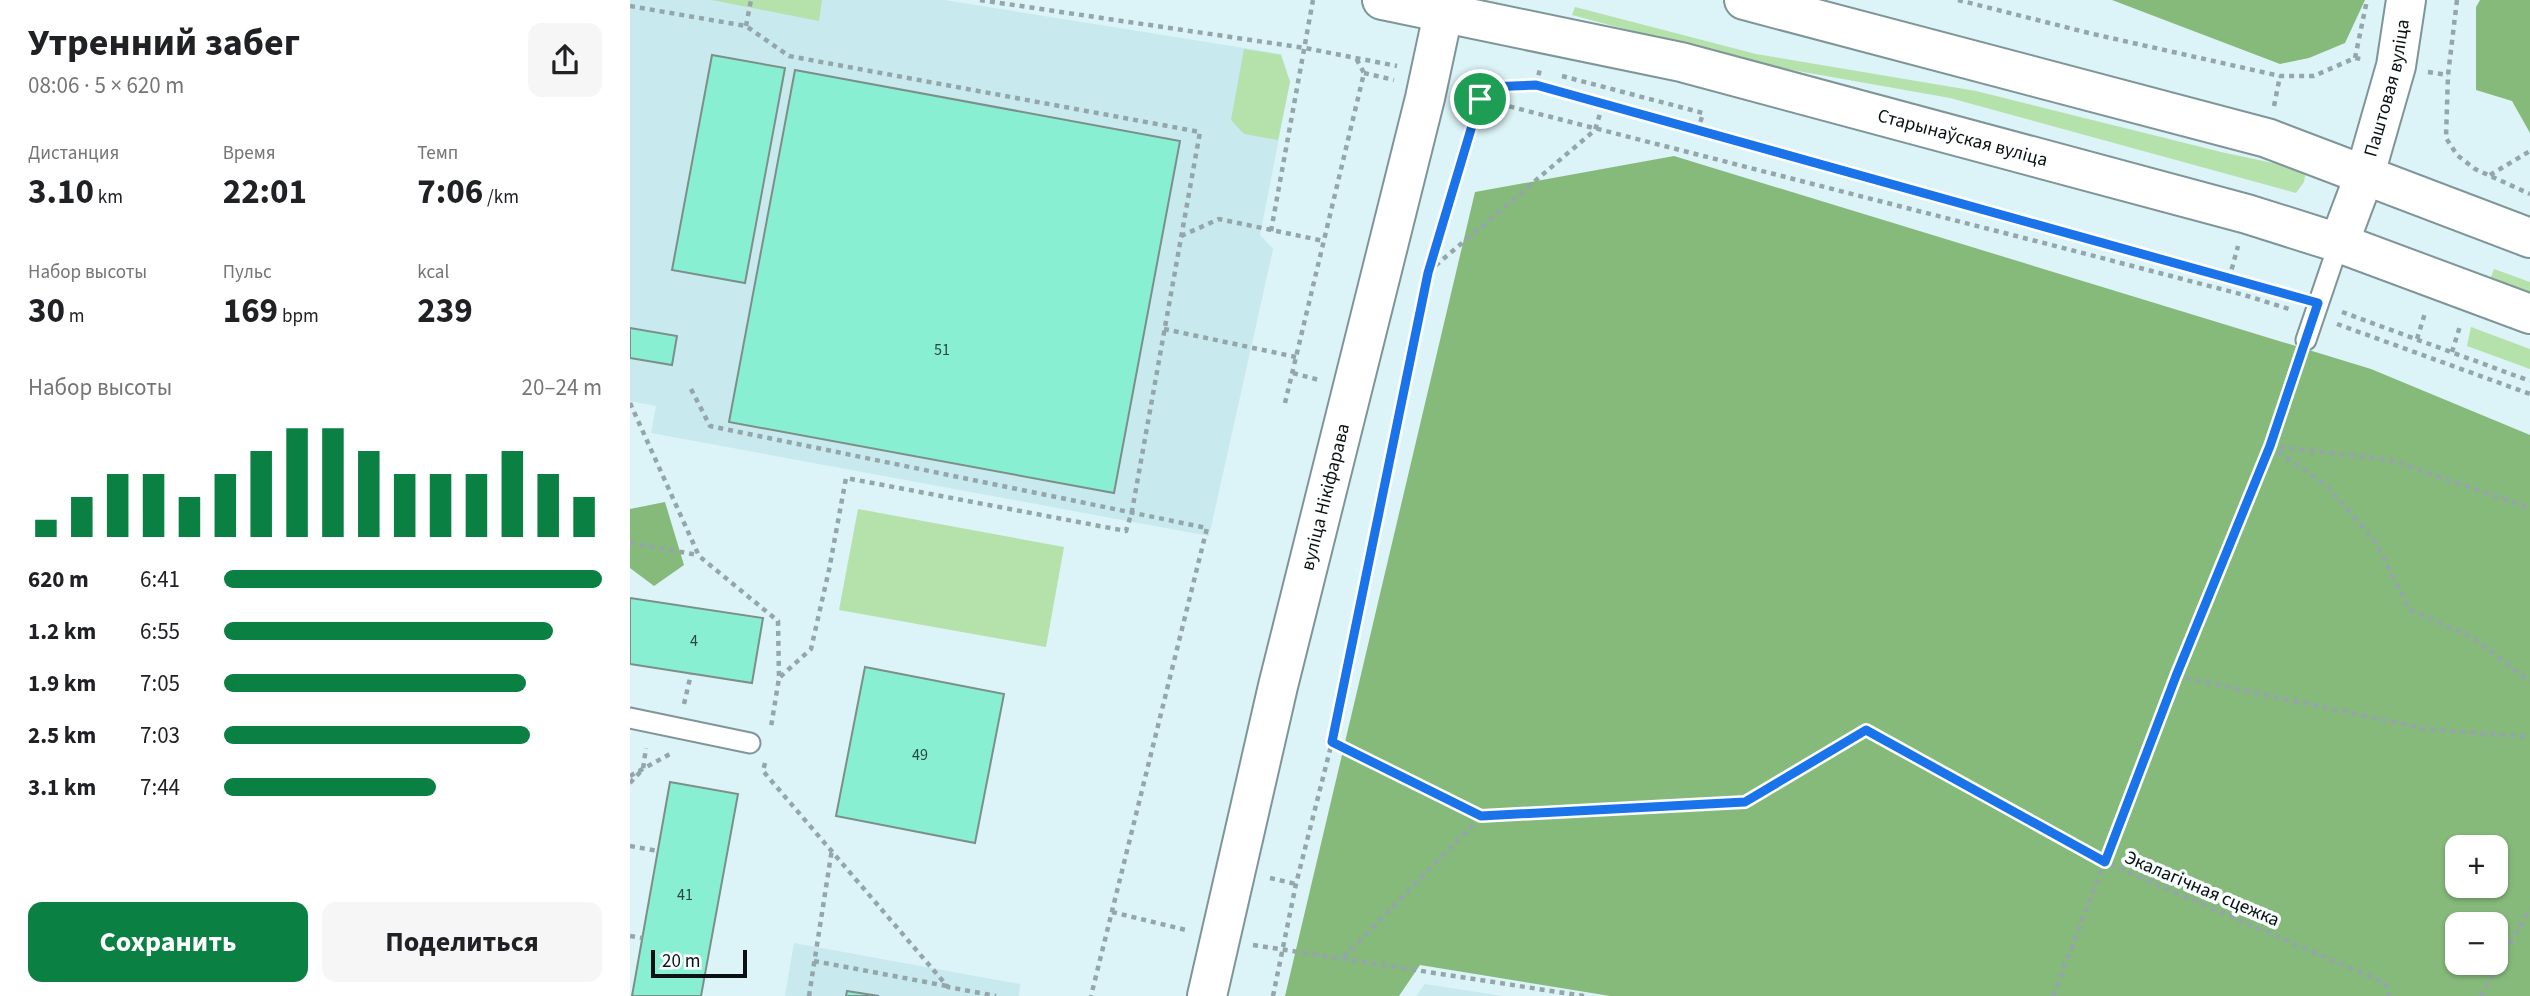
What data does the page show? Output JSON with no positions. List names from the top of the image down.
{
  "streets": {
    "main road": ["Паштовая вуліца", "Старынаўская вуліца", "вуліца Нікіфарава"],
    "path": ["Экалагічная сцежка"]
  },
  "crossings": [
    ["Паштовая вуліца", "Старынаўская вуліца"],
    ["Старынаўская вуліца", "вуліца Нікіфарава"]
  ],
  "house_numbers": [
    "51",
    "4",
    "49",
    "41"
  ],
  "scale_bar": "20 m",
  "page": {
    "heading": ["Утренний забег", "08:06 · 5 × 620 m"],
    "stats": [
      ["Дистанция", "3.10 km"],
      ["Время", "22:01"],
      ["Темп", "7:06 /km"],
      ["Набор высоты", "30 m"],
      ["Пульс", "169 bpm"],
      ["kcal", "239"]
    ],
    "chart": ["Набор высоты", "20–24 m"],
    "list": [
      {
        "name": "620 m",
        "note": "6:41"
      },
      {
        "name": "1.2 km",
        "note": "6:55"
      },
      {
        "name": "1.9 km",
        "note": "7:05"
      },
      {
        "name": "2.5 km",
        "note": "7:03"
      },
      {
        "name": "3.1 km",
        "note": "7:44"
      }
    ],
    "map_buttons": ["+", "−"],
    "buttons": ["Сохранить", "Поделиться"],
    "scale": "20 m"
  }
}
